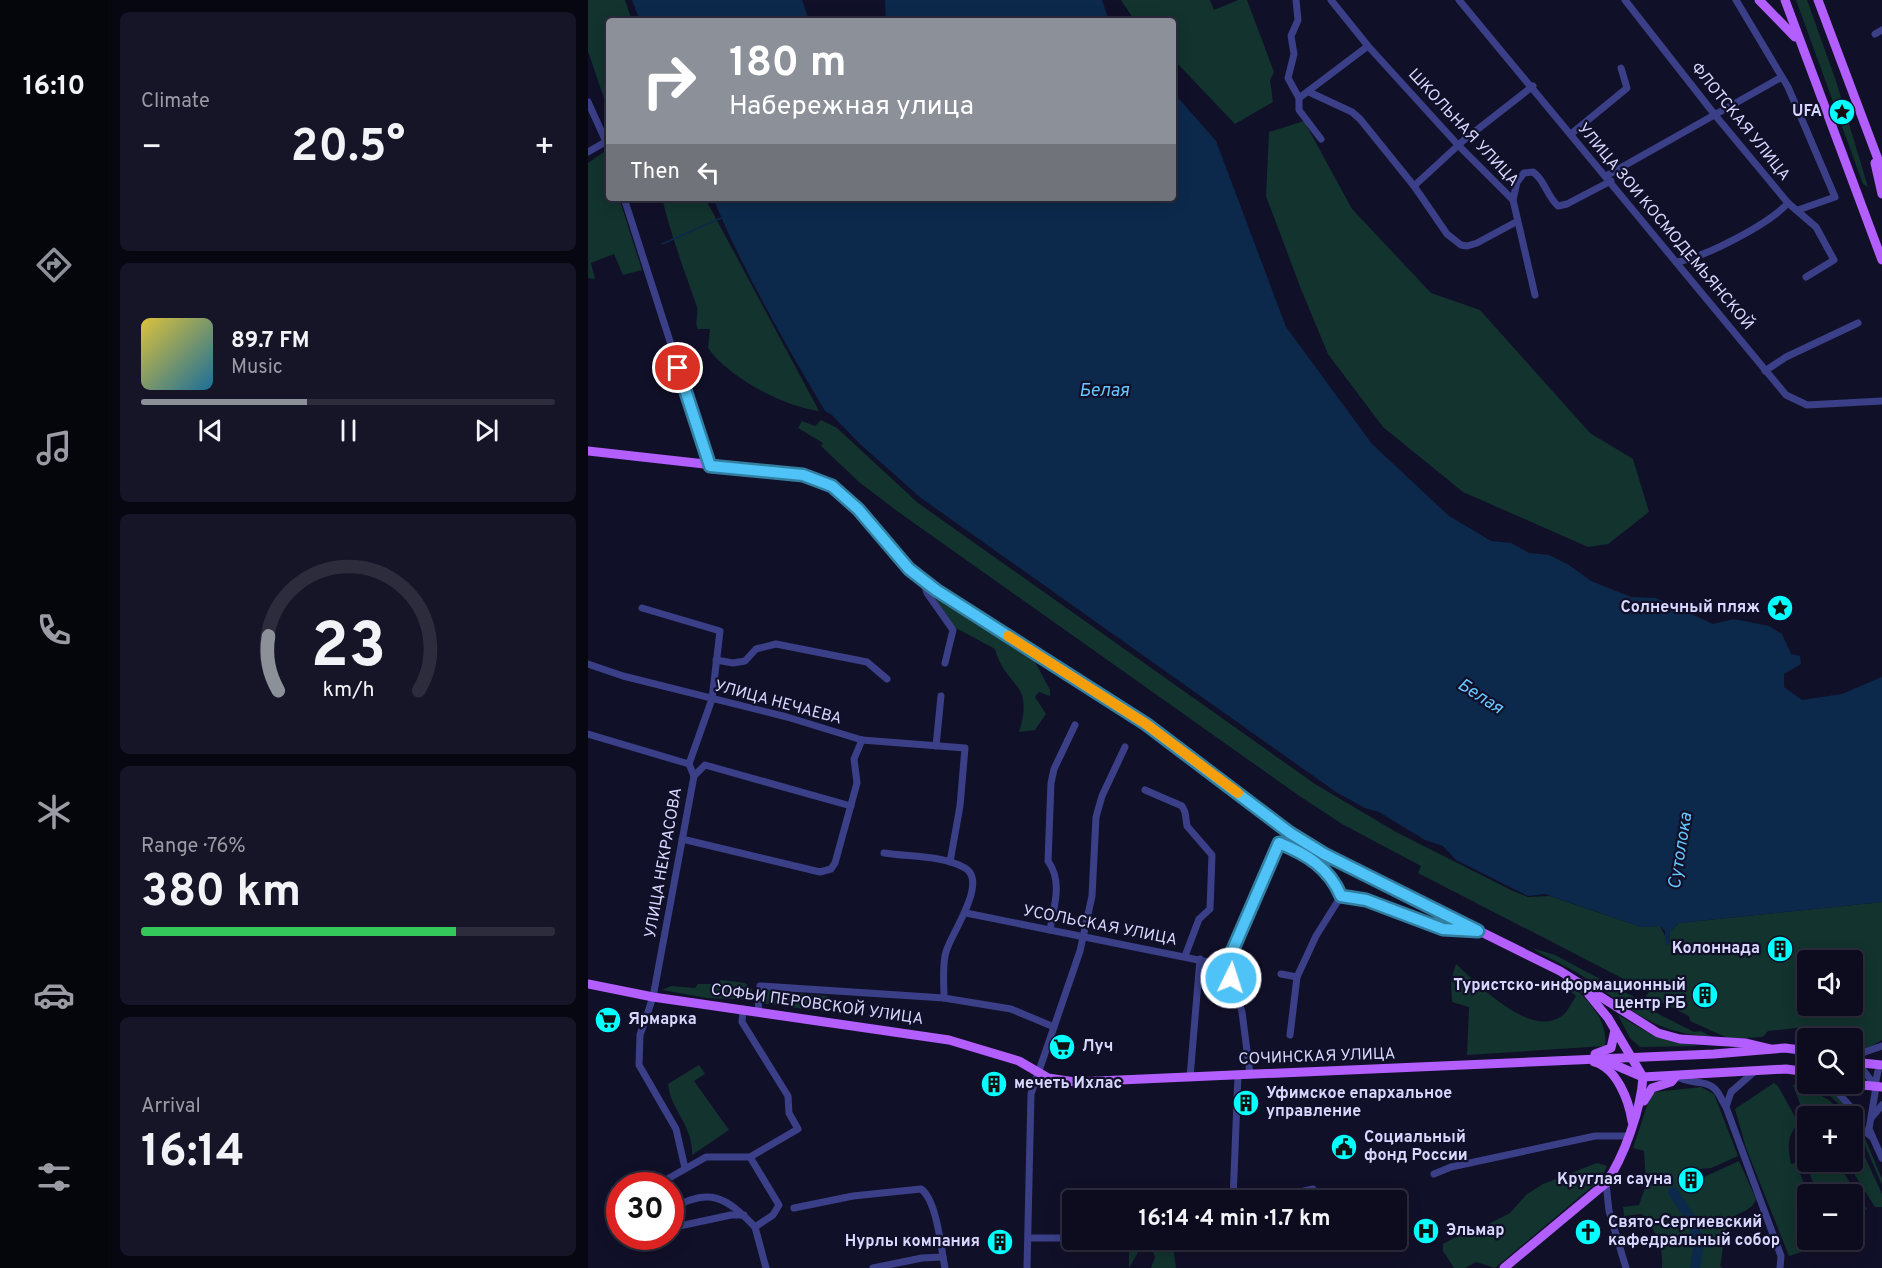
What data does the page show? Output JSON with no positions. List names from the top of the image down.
{
  "streets": {
    "main road": ["СОФЬИ ПЕРОВСКОЙ УЛИЦА", "СОЧИНСКАЯ УЛИЦА"],
    "street": [
      "ФЛОТСКАЯ УЛИЦА",
      "ШКОЛЬНАЯ УЛИЦА",
      "УЛИЦА ЗОИ КОСМОДЕМЬЯНСКОЙ",
      "УЛИЦА НЕЧАЕВА",
      "УЛИЦА НЕКРАСОВА",
      "УСОЛЬСКАЯ УЛИЦА"
    ]
  },
  "crossings": [
    ["УЛИЦА НЕКРАСОВА", "СОФЬИ ПЕРОВСКОЙ УЛИЦА"],
    ["СОФЬИ ПЕРОВСКОЙ УЛИЦА", "СОЧИНСКАЯ УЛИЦА"]
  ],
  "water": ["Белая", "Сутолока"],
  "places": {
    "place": ["UFA", "Солнечный пляж"],
    "building": [
      "Колоннада",
      "Туристско-информационный центр РБ",
      "мечеть Ихлас",
      "Уфимское епархальное управление",
      "Круглая сауна",
      "Нурлы компания"
    ],
    "supermarket": ["Ярмарка", "Луч"],
    "public building": ["Социальный фонд России"],
    "hospital": ["Эльмар"],
    "church": ["Свято-Сергиевский кафедральный собор"]
  },
  "page": {
    "tabs": "16:10",
    "tile": [
      "Climate",
      ["Range · 76%", "380 km"],
      ["Arrival", "16:14"]
    ],
    "turn": ["180 m", "Набережная улица"],
    "heat": ["−", "20.5°", "+"],
    "then": "Then",
    "song": ["89.7 FM", "Music"],
    "map_buttons": ["+", "−"],
    "limit": "30",
    "trip": "16:14 · 4 min · 1.7 km",
    "gauge": ["23", "km/h"]
  }
}
